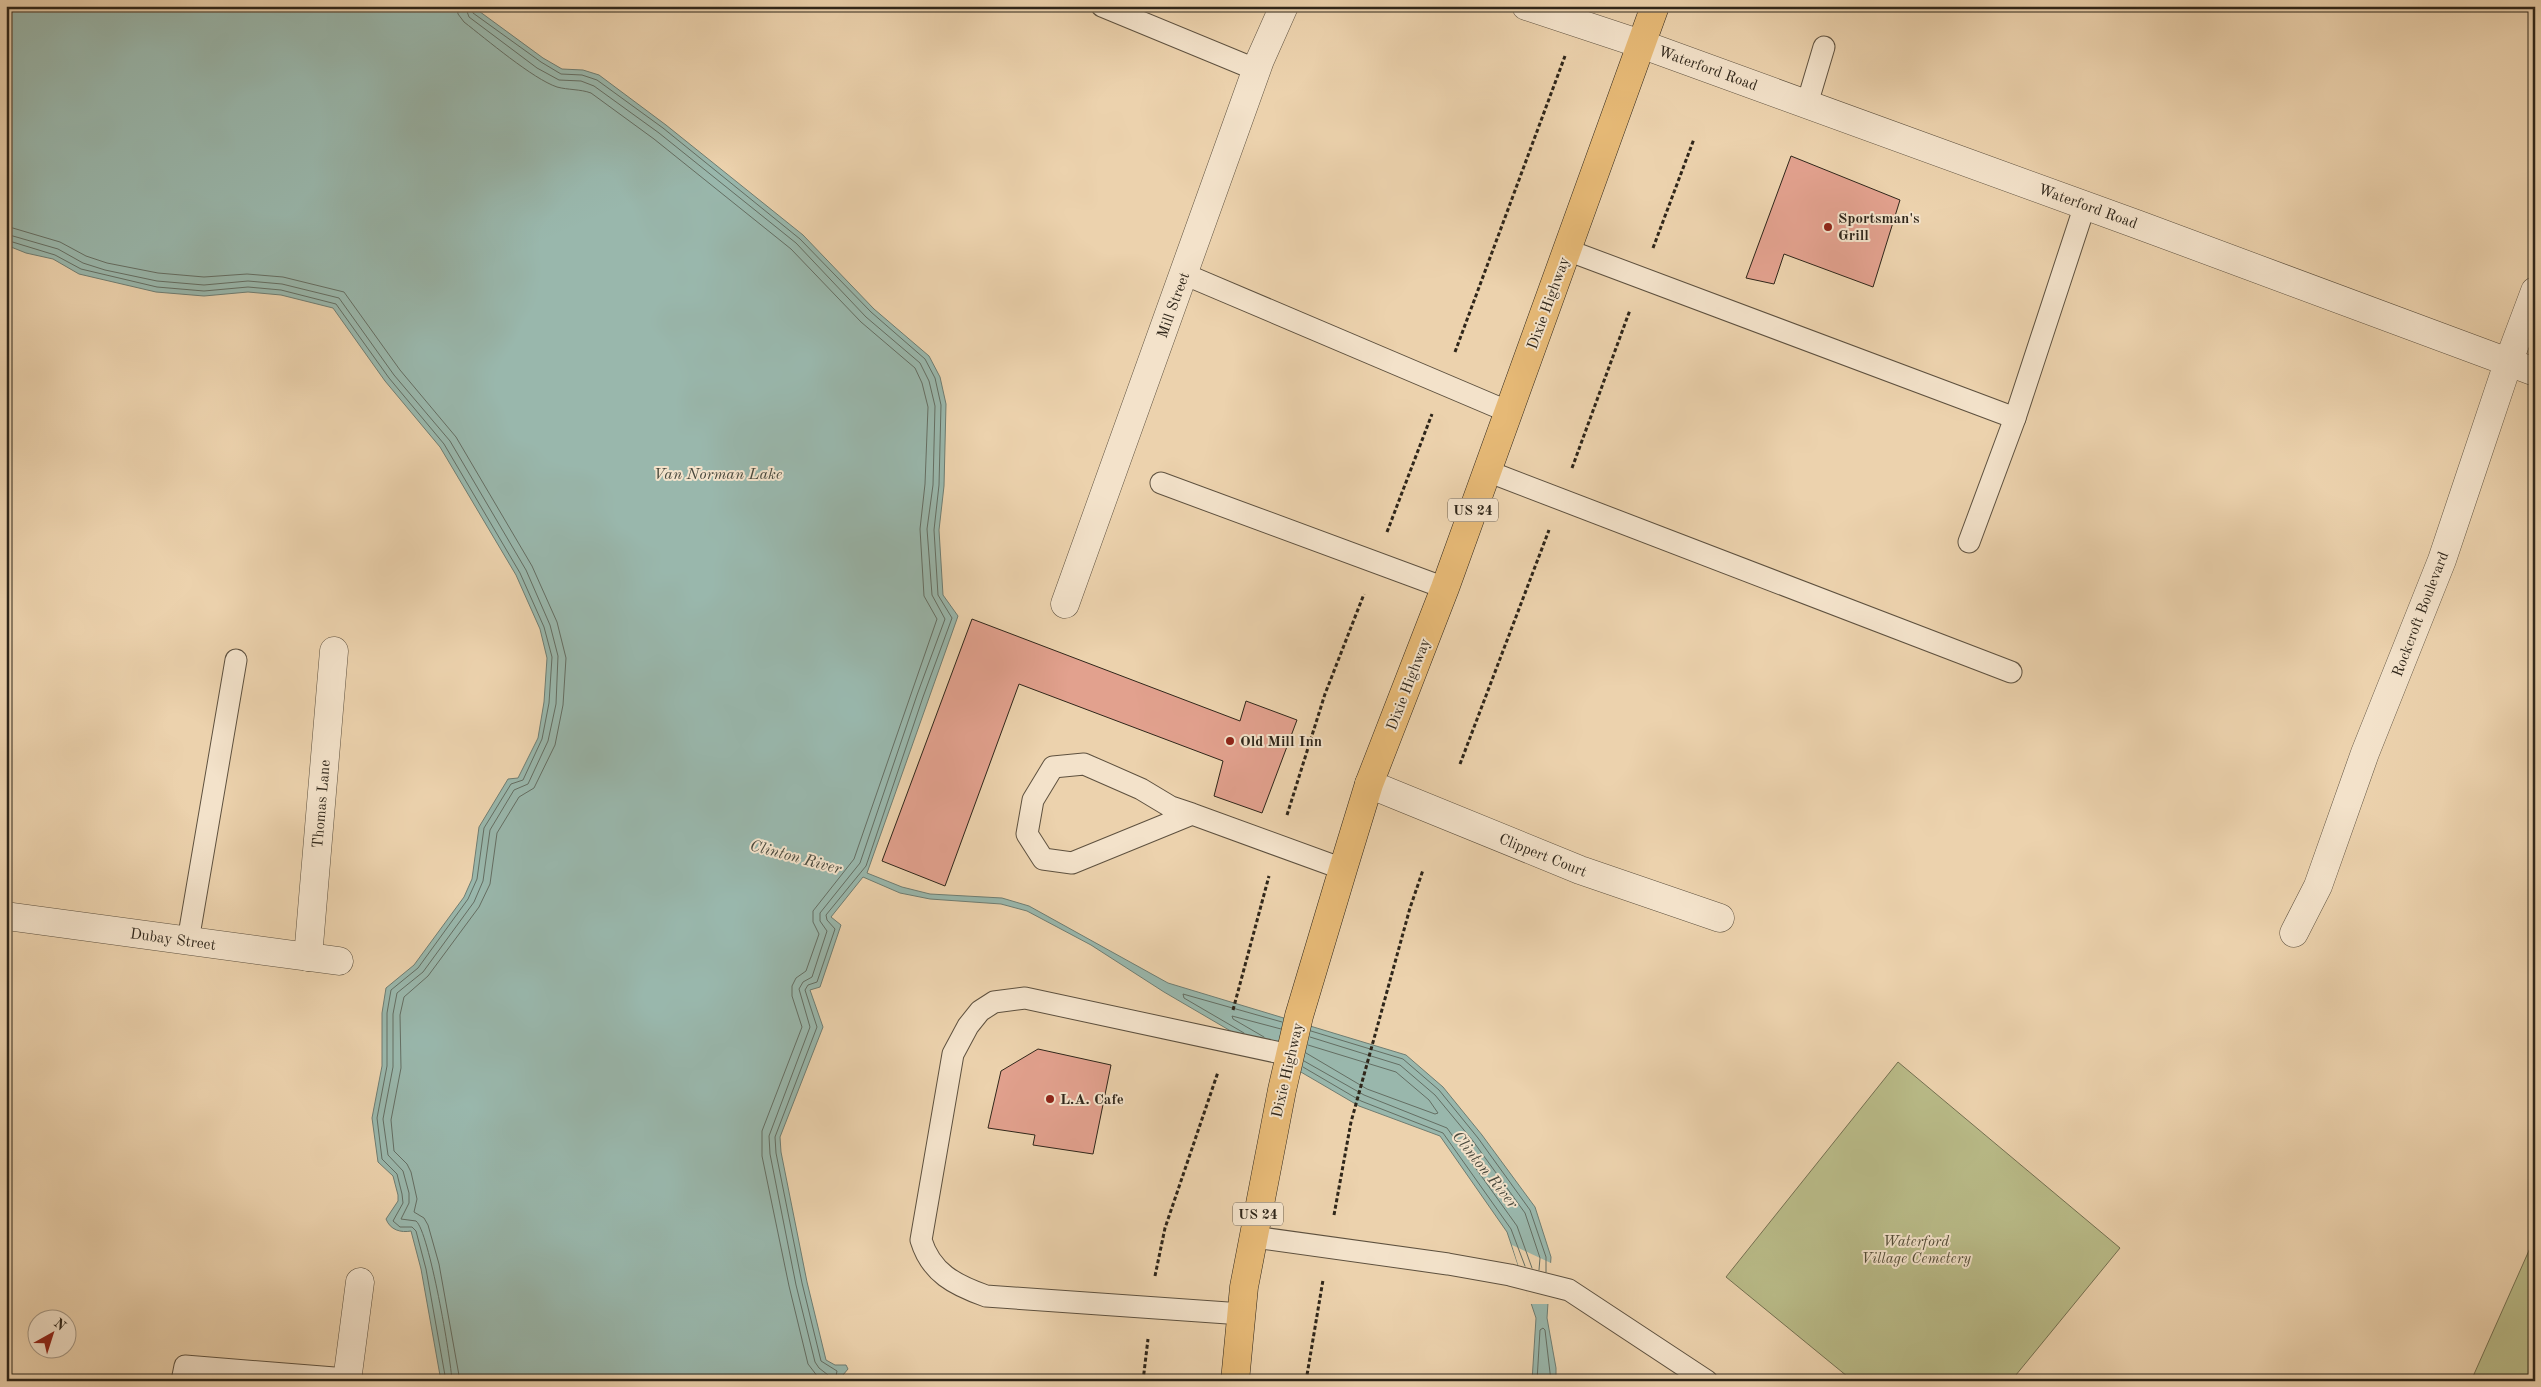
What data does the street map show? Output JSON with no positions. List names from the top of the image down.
{
  "streets": {
    "main road": ["Dixie Highway", "US 24"],
    "street": [
      "Waterford Road",
      "Mill Street",
      "Rockcroft Boulevard",
      "Thomas Lane",
      "Clippert Court",
      "Dubay Street"
    ]
  },
  "crossings": [
    ["Waterford Road", "Dixie Highway"],
    ["Waterford Road", "Rockcroft Boulevard"],
    ["Dixie Highway", "Clippert Court"],
    ["Thomas Lane", "Dubay Street"]
  ],
  "water": ["Van Norman Lake", "Clinton River"],
  "parks": ["Waterford Village Cemetery"],
  "places": ["Sportsman's Grill", "Old Mill Inn", "L.A. Cafe"],
  "north": "top right"
}
